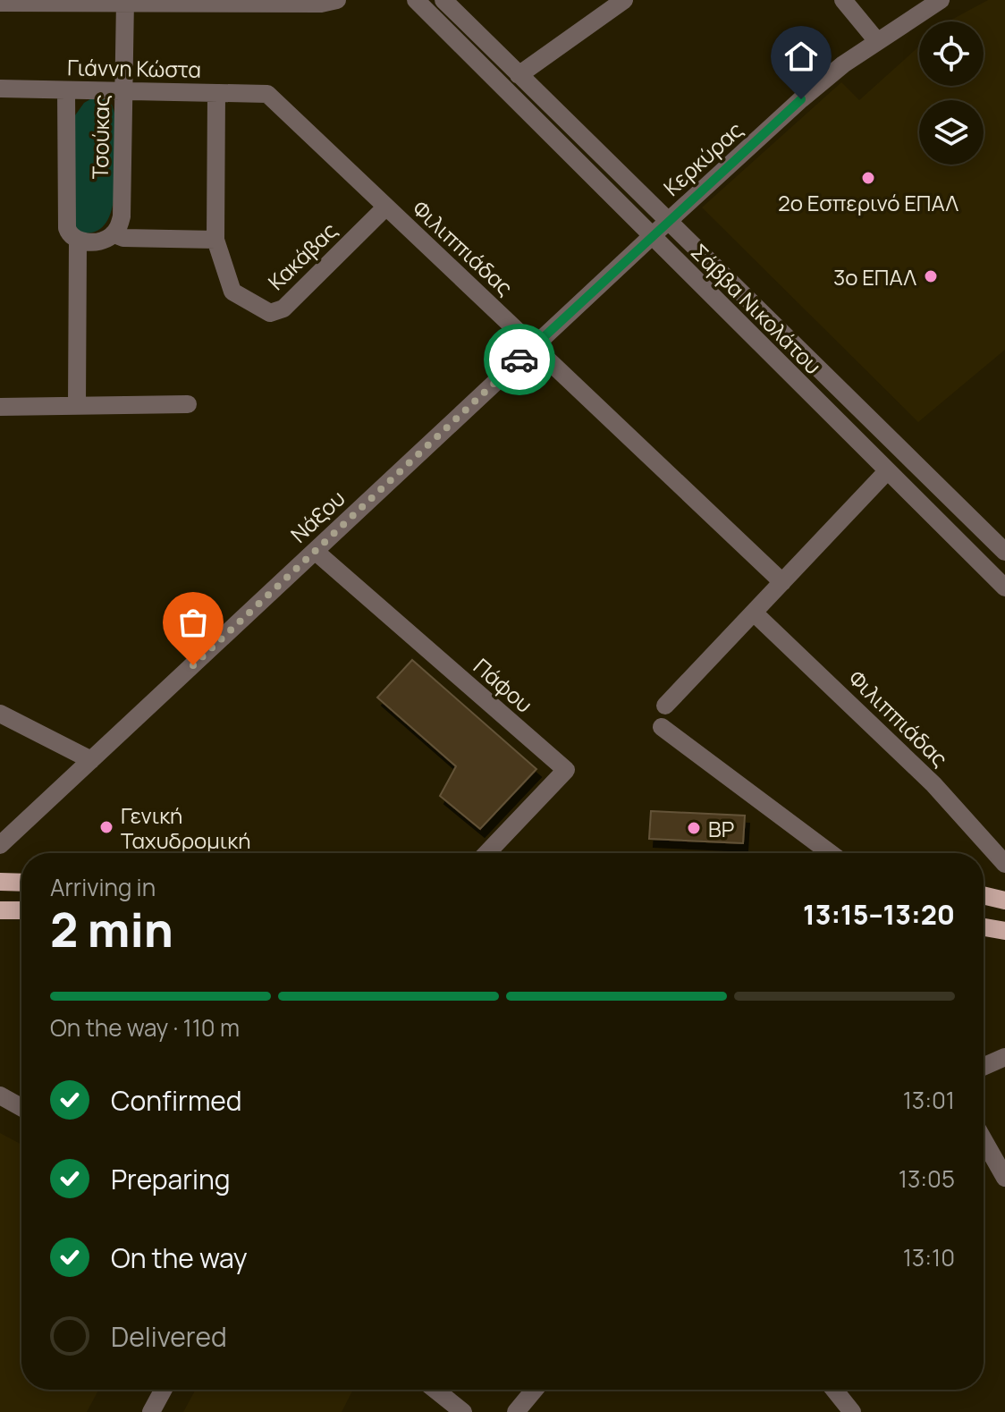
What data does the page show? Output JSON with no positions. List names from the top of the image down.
{
  "streets": {
    "street": [
      "Γιάννη Κώστα",
      "Τσούκας",
      "Κερκύρας",
      "Φιλιππιάδας",
      "Κακάβας",
      "Σάββα Νικολάτου",
      "Νάξου",
      "Πάφου"
    ]
  },
  "crossings": [
    ["Γιάννη Κώστα", "Τσούκας"],
    ["Γιάννη Κώστα", "Φιλιππιάδας"],
    ["Γιάννη Κώστα", "Κακάβας"],
    ["Κερκύρας", "Σάββα Νικολάτου"],
    ["Κερκύρας", "Νάξου"],
    ["Φιλιππιάδας", "Κακάβας"],
    ["Φιλιππιάδας", "Νάξου"],
    ["Σάββα Νικολάτου", "Νάξου"],
    ["Νάξου", "Πάφου"]
  ],
  "places": [
    "2ο Εσπερινό ΕΠΑΛ",
    "3ο ΕΠΑΛ",
    "Γενική Ταχυδρομική",
    "BP"
  ],
  "page": {
    "heading": ["2 min", "Arriving in", "13:15–13:20"],
    "bar": "On the way · 110 m",
    "list": [
      ["Confirmed", "13:01"],
      ["Preparing", "13:05"],
      ["On the way", "13:10"],
      "Delivered"
    ]
  }
}
